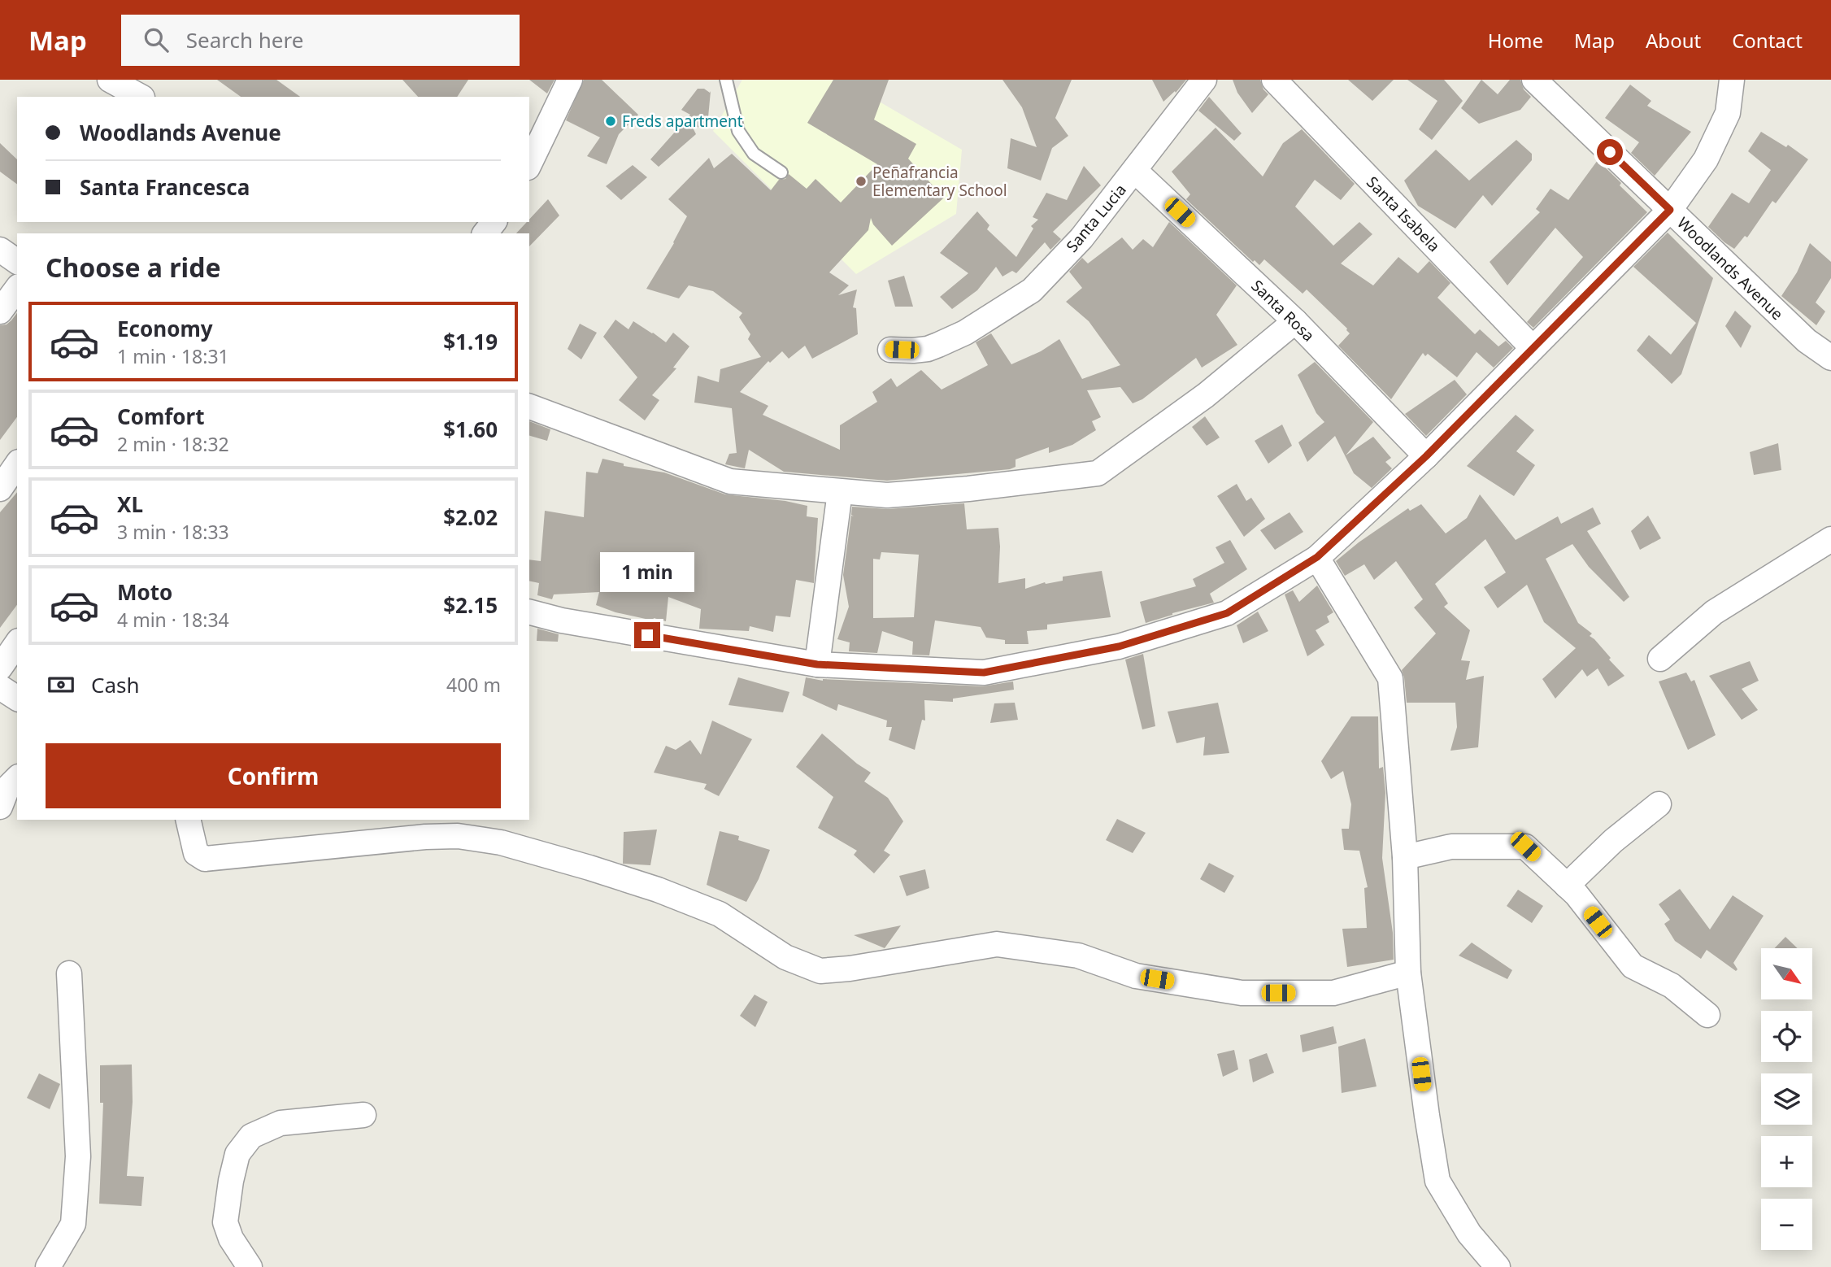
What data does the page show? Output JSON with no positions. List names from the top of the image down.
{
  "streets": {
    "street": [
      "Santa Isabela",
      "Santa Lucia",
      "Woodlands Avenue",
      "Santa Rosa"
    ]
  },
  "crossings": [
    ["Santa Lucia", "Santa Rosa"]
  ],
  "places": ["Freds apartment", "Peñafrancia Elementary School"],
  "north": "bottom right",
  "page": {
    "header": "Map",
    "search": "Search here",
    "nav": [
      "Home",
      "Map",
      "About",
      "Contact"
    ],
    "banner": ["Woodlands Avenue", "Santa Francesca"],
    "heading": "Choose a ride",
    "list": [
      {
        "name": "Economy",
        "note": "1 min · 18:31",
        "value": "$1.19"
      },
      {
        "name": "Comfort",
        "note": "2 min · 18:32",
        "value": "$1.60"
      },
      {
        "name": "XL",
        "note": "3 min · 18:33",
        "value": "$2.02"
      },
      {
        "name": "Moto",
        "note": "4 min · 18:34",
        "value": "$2.15"
      }
    ],
    "bubble": "1 min",
    "pay": ["Cash", "400 m"],
    "buttons": "Confirm",
    "map_buttons": ["+", "−"]
  }
}
